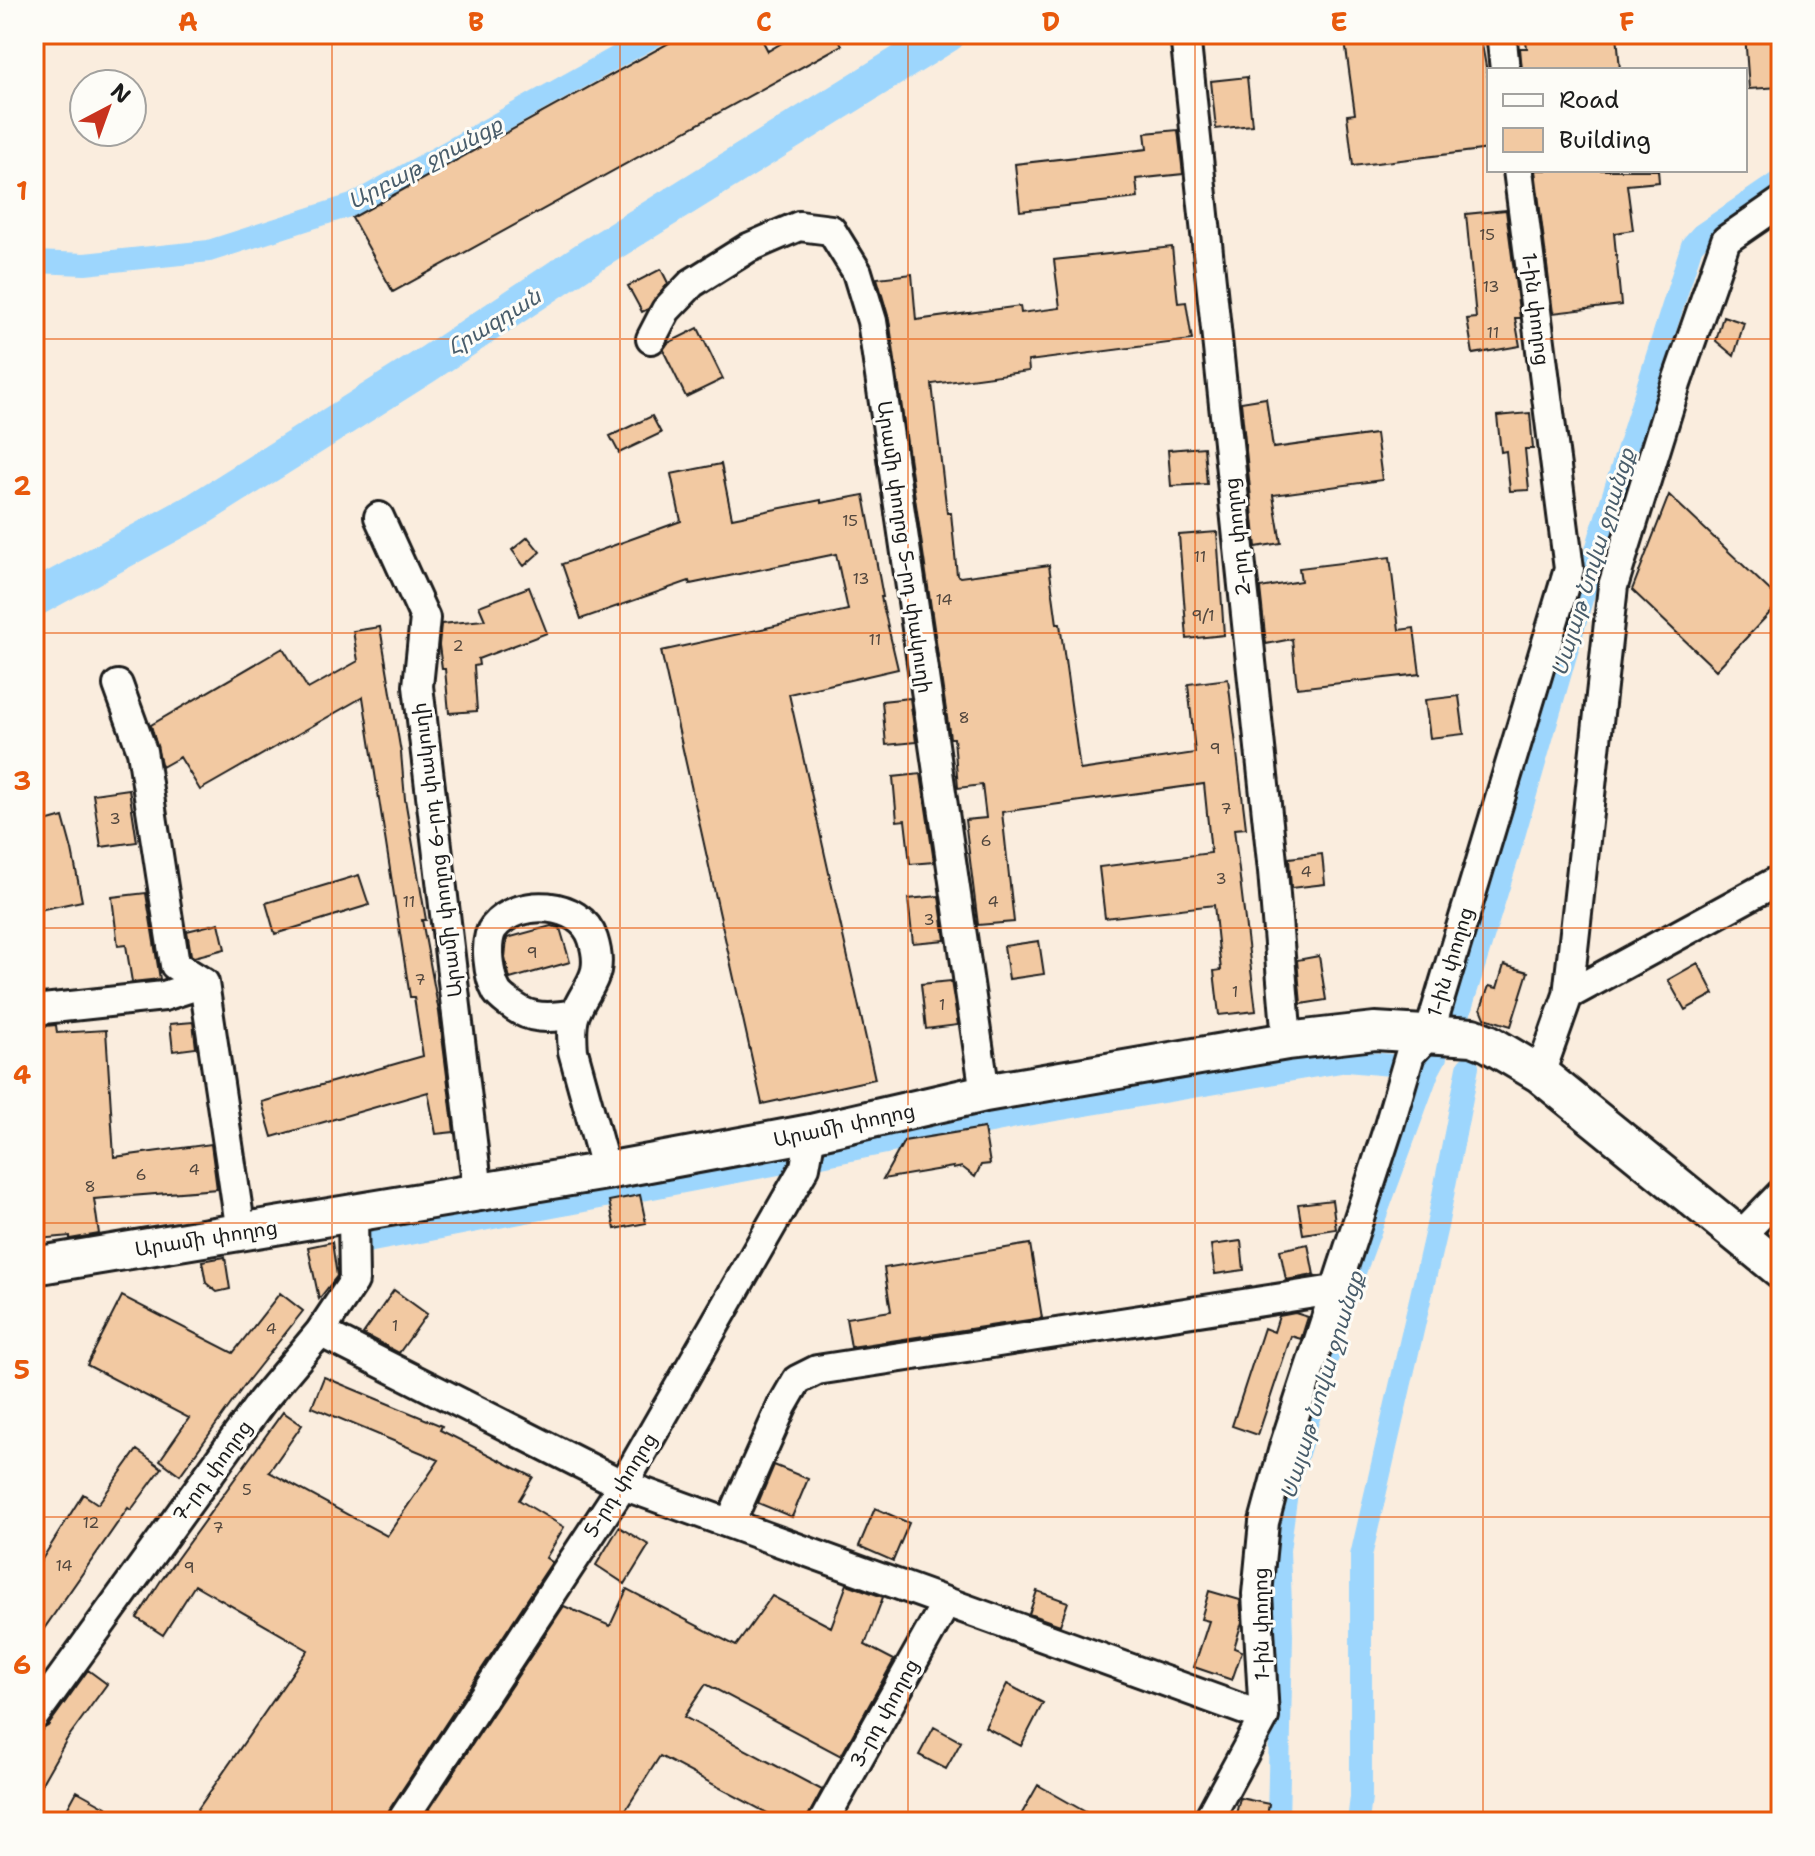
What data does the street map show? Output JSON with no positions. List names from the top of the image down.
{
  "streets": {
    "main road": ["Արամի փողոց"],
    "street": [
      "1-ին փողոց",
      "2-րդ փողոց",
      "Արամի փողոց 5-րդ փակուղի",
      "Արամի փողոց 6-րդ փակուղի",
      "7-րդ փողոց",
      "5-րդ փողոց",
      "3-րդ փողոց"
    ]
  },
  "crossings": [
    ["1-ին փողոց", "Արամի փողոց"],
    ["2-րդ փողոց", "Արամի փողոց"],
    ["Արամի փողոց 5-րդ փակուղի", "Արամի փողոց"],
    ["Արամի փողոց 6-րդ փակուղի", "Արամի փողոց"],
    ["Արամի փողոց", "7-րդ փողոց"],
    ["Արամի փողոց", "5-րդ փողոց"]
  ],
  "water": ["Արբաթ ջրանցք", "Հրազդան", "Սայաթ Նովա ջրանցք"],
  "house_numbers": [
    "15",
    "13",
    "11",
    "15",
    "11",
    "13",
    "14",
    "9/1",
    "11",
    "2",
    "8",
    "9",
    "7",
    "3",
    "6",
    "4",
    "3",
    "11",
    "4",
    "3",
    "9",
    "7",
    "1",
    "1",
    "4",
    "6",
    "8",
    "1",
    "4",
    "5",
    "12",
    "7",
    "14",
    "9"
  ],
  "legend": ["Road", "Building"],
  "north": "top right",
  "grid": {
    "columns": [
      "A",
      "B",
      "C",
      "D",
      "E",
      "F"
    ],
    "rows": [
      "1",
      "2",
      "3",
      "4",
      "5",
      "6"
    ]
  }
}
